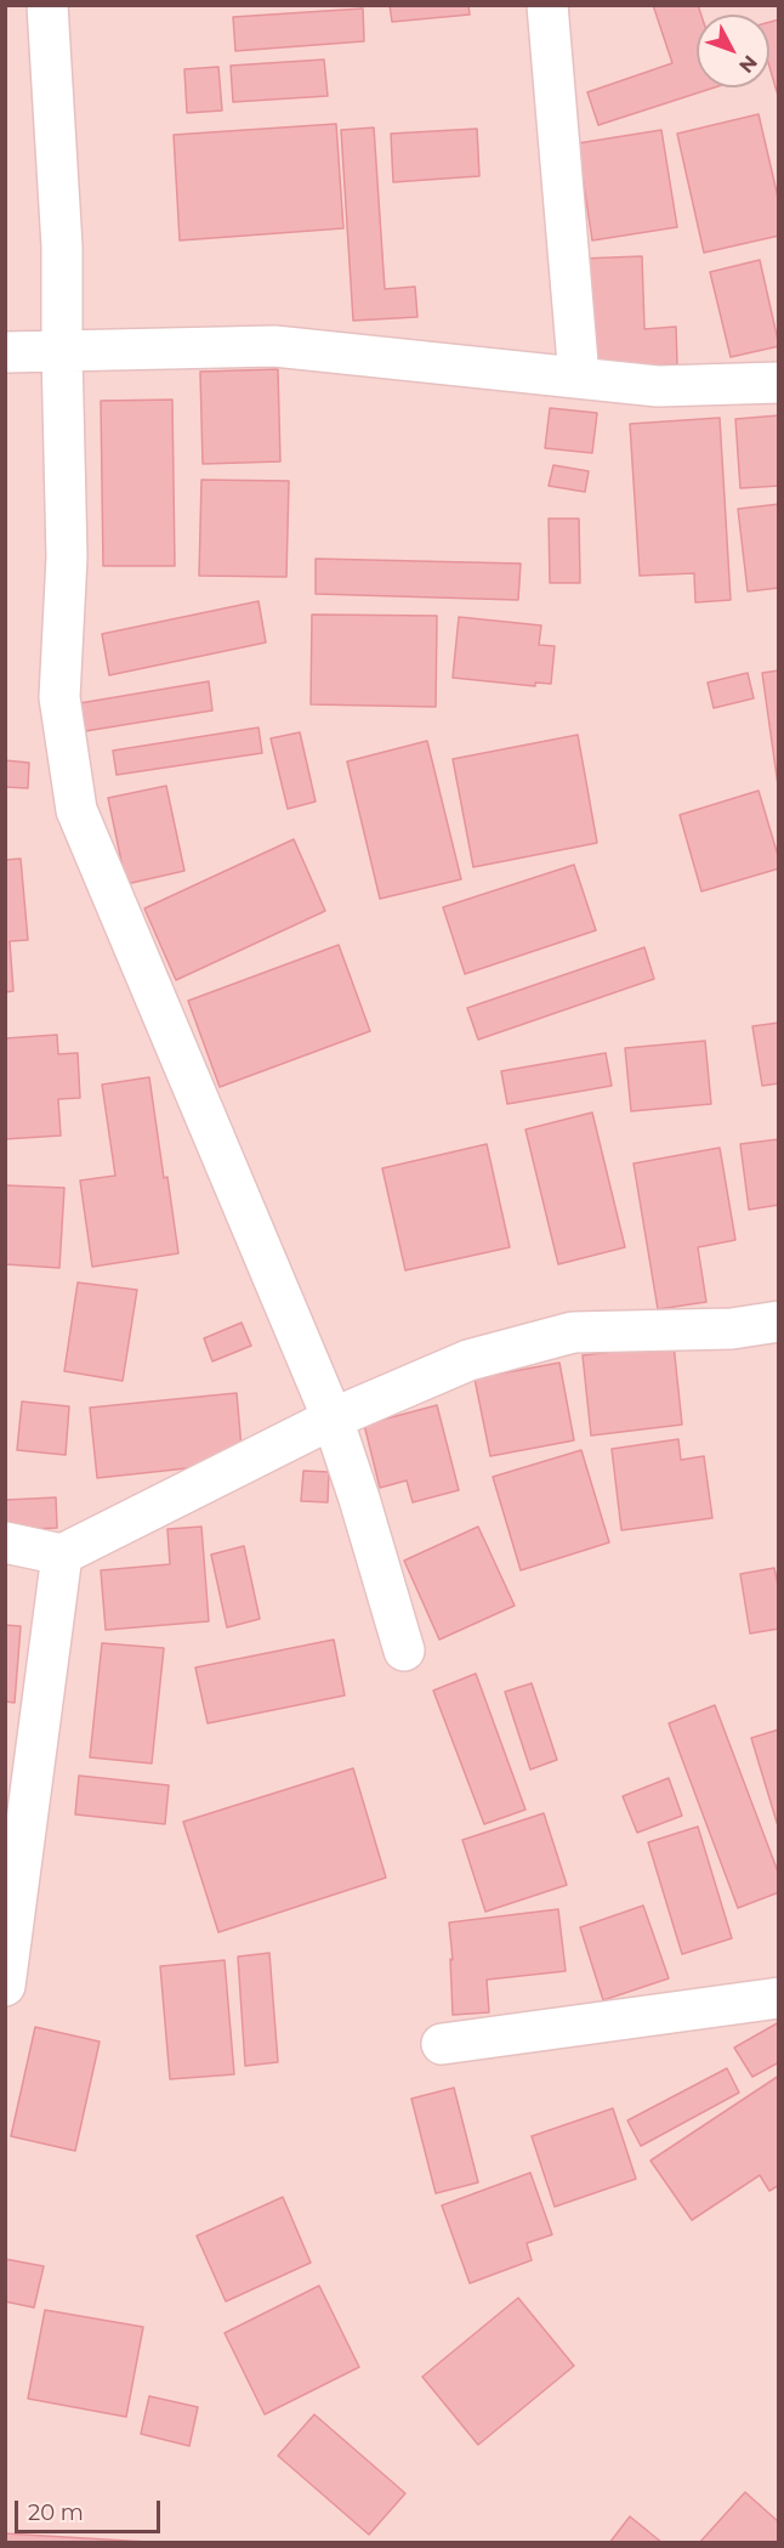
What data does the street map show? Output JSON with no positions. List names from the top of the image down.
{
  "scale_bar": "20 m",
  "north": "bottom right"
}
